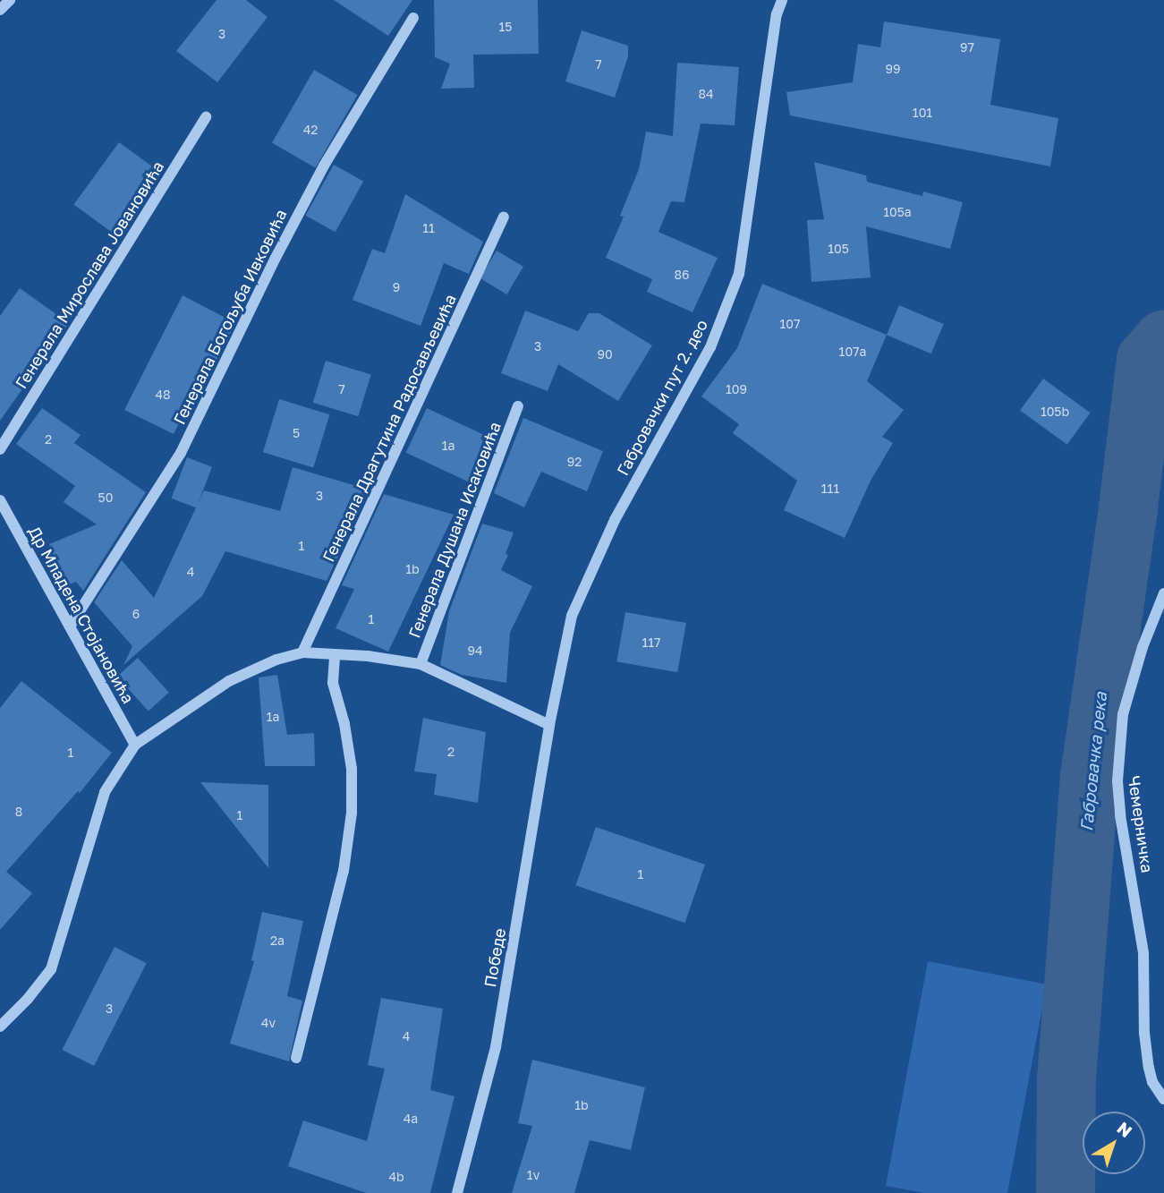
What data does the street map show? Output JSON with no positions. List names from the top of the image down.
{
  "streets": {
    "street": [
      "Генерала Мирослава Јовановића",
      "Генерала Богољуба Ивковића",
      "Габровачки пут 2. део",
      "Генерала Драгутина Радосављевића",
      "Генерала Душана Исаковића",
      "Др Младена Стојановића",
      "Чемерничка",
      "Победе"
    ]
  },
  "crossings": [
    ["Генерала Богољуба Ивковића", "Др Младена Стојановића"],
    ["Габровачки пут 2. део", "Победе"]
  ],
  "water": ["Габровачка река"],
  "house_numbers": [
    "15",
    "3",
    "97",
    "7",
    "99",
    "84",
    "101",
    "42",
    "105a",
    "11",
    "105",
    "86",
    "9",
    "107",
    "3",
    "107a",
    "90",
    "7",
    "109",
    "48",
    "105b",
    "5",
    "2",
    "1a",
    "92",
    "111",
    "3",
    "50",
    "1",
    "1b",
    "4",
    "6",
    "1",
    "117",
    "94",
    "1a",
    "2",
    "1",
    "8",
    "1",
    "1",
    "2a",
    "3",
    "4v",
    "4",
    "1b",
    "4a",
    "1v",
    "4b"
  ],
  "north": "top right"
}
